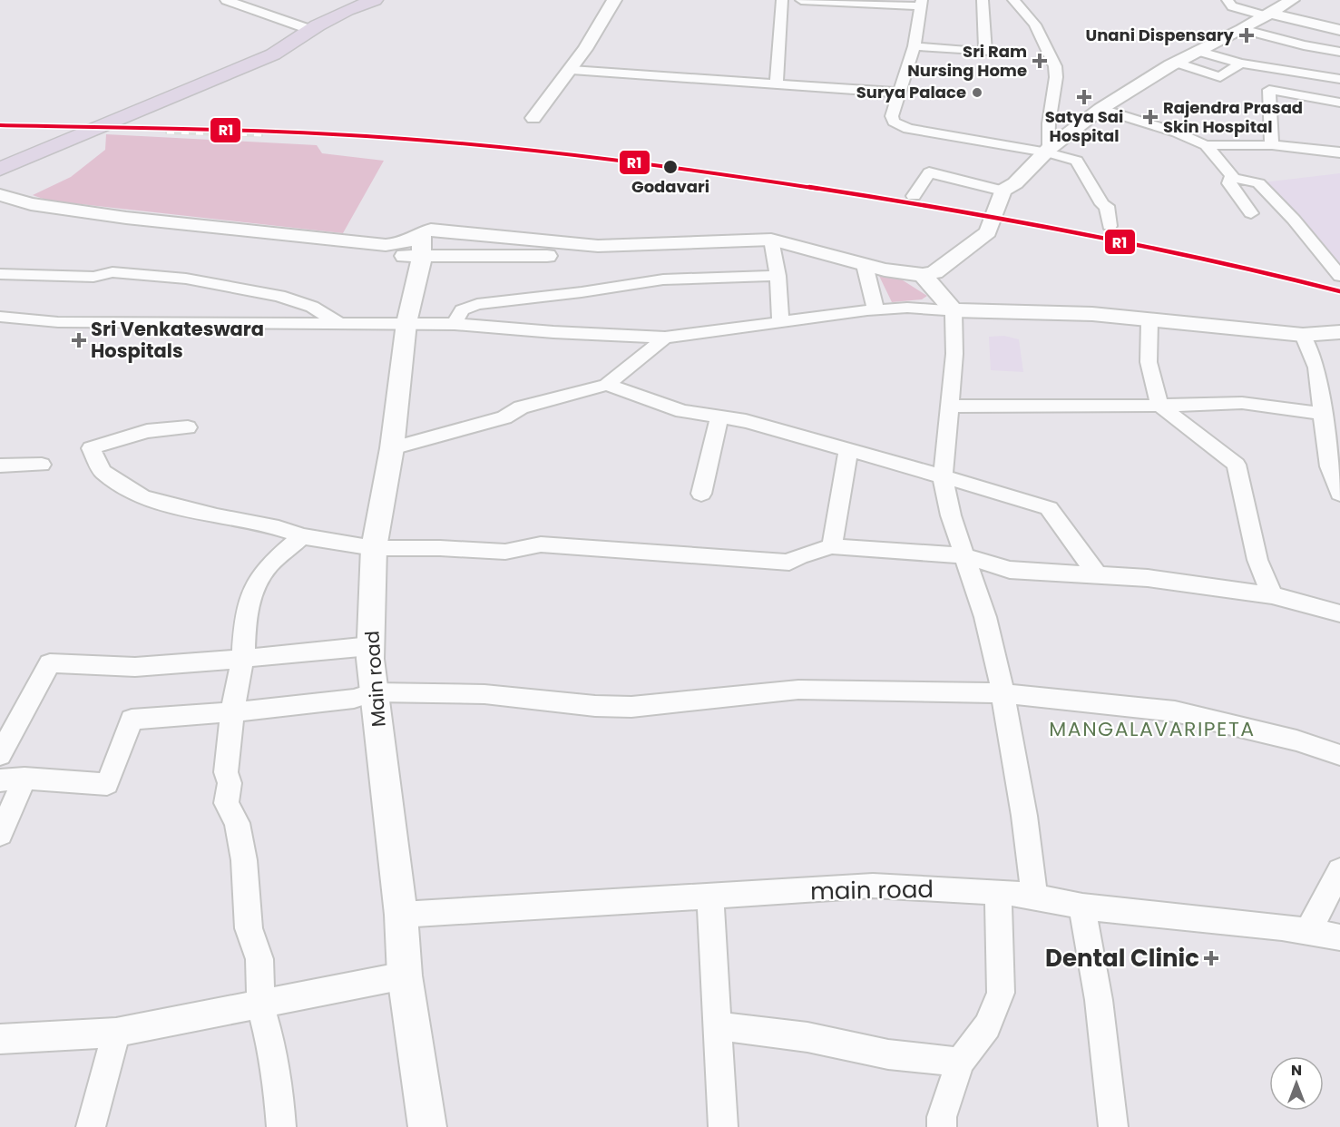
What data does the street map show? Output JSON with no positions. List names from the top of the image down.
{
  "streets": {
    "street": ["Main road", "main road"]
  },
  "crossings": [
    ["Main road", "main road"]
  ],
  "districts": ["MANGALAVARIPETA"],
  "places": {
    "health": [
      "Unani Dispensary",
      "Sri Ram Nursing Home",
      "Satya Sai Hospital",
      "Rajendra Prasad Skin Hospital",
      "Sri Venkateswara Hospitals",
      "Dental Clinic"
    ],
    "other": ["Surya Palace", "Godavari"]
  },
  "lines": ["transit line R1"],
  "north": "top"
}
